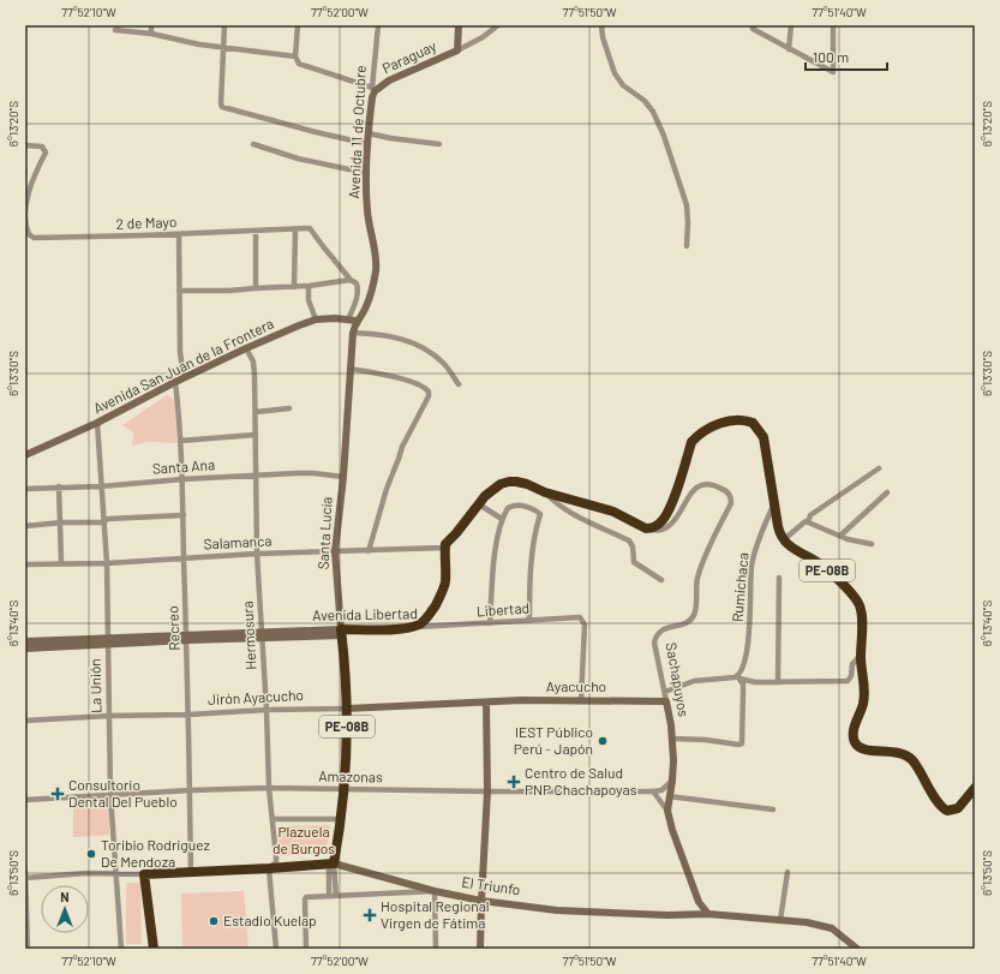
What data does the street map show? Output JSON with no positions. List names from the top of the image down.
{
  "streets": {
    "highway": [
      "Santa Lucía",
      "PE-08B",
      "Avenida Libertad",
      "El Triunfo"
    ],
    "main road": [
      "Paraguay",
      "Avenida 11 de Octubre",
      "Avenida San Juan de la Frontera",
      "Sachapuyos",
      "Ayacucho",
      "Jirón Ayacucho"
    ],
    "street": [
      "2 de Mayo",
      "Santa Ana",
      "Salamanca",
      "Rumichaca",
      "Libertad",
      "Recreo",
      "Hermosura",
      "La Unión",
      "Amazonas"
    ]
  },
  "crossings": [
    ["Paraguay", "Avenida 11 de Octubre"],
    ["Avenida 11 de Octubre", "Avenida San Juan de la Frontera"],
    ["Avenida 11 de Octubre", "Santa Lucía"],
    ["Avenida San Juan de la Frontera", "Santa Lucía"],
    ["Avenida San Juan de la Frontera", "Recreo"],
    ["Avenida San Juan de la Frontera", "Hermosura"],
    ["Avenida San Juan de la Frontera", "La Unión"],
    ["Santa Ana", "Santa Lucía"],
    ["Santa Ana", "Recreo"],
    ["Santa Ana", "Hermosura"],
    ["Santa Ana", "La Unión"],
    ["Santa Lucía", "Salamanca"],
    ["Santa Lucía", "Avenida Libertad"],
    ["Santa Lucía", "Jirón Ayacucho"],
    ["Santa Lucía", "Amazonas"],
    ["Santa Lucía", "El Triunfo"],
    ["Salamanca", "Recreo"],
    ["Salamanca", "Hermosura"],
    ["Salamanca", "La Unión"],
    ["Libertad", "Avenida Libertad"],
    ["Libertad", "Ayacucho"],
    ["Avenida Libertad", "Recreo"],
    ["Avenida Libertad", "Hermosura"],
    ["Avenida Libertad", "La Unión"],
    ["Recreo", "Jirón Ayacucho"],
    ["Recreo", "Amazonas"],
    ["Recreo", "El Triunfo"],
    ["Hermosura", "Jirón Ayacucho"],
    ["Hermosura", "Amazonas"],
    ["Hermosura", "El Triunfo"],
    ["Sachapuyos", "Ayacucho"],
    ["Sachapuyos", "Amazonas"],
    ["Sachapuyos", "El Triunfo"],
    ["La Unión", "Jirón Ayacucho"],
    ["La Unión", "Amazonas"],
    ["La Unión", "El Triunfo"],
    ["Ayacucho", "Jirón Ayacucho"]
  ],
  "parks": ["Plazuela de Burgos"],
  "places": {
    "other": ["IEST Público Perú - Japón", "Toribio Rodriguez De Mendoza", "Estadio Kuelap"],
    "health": ["Centro de Salud PNP Chachapoyas", "Consultorio Dental Del Pueblo", "Hospital Regional Virgen de Fátima"]
  },
  "scale_bar": "100 m",
  "north": "top",
  "coordinates": [
    "77°52'10\"W",
    "77°52'00\"W",
    "77°51'50\"W",
    "77°51'40\"W",
    "6°13'20\"S",
    "6°13'30\"S",
    "6°13'40\"S",
    "6°13'50\"S"
  ]
}
